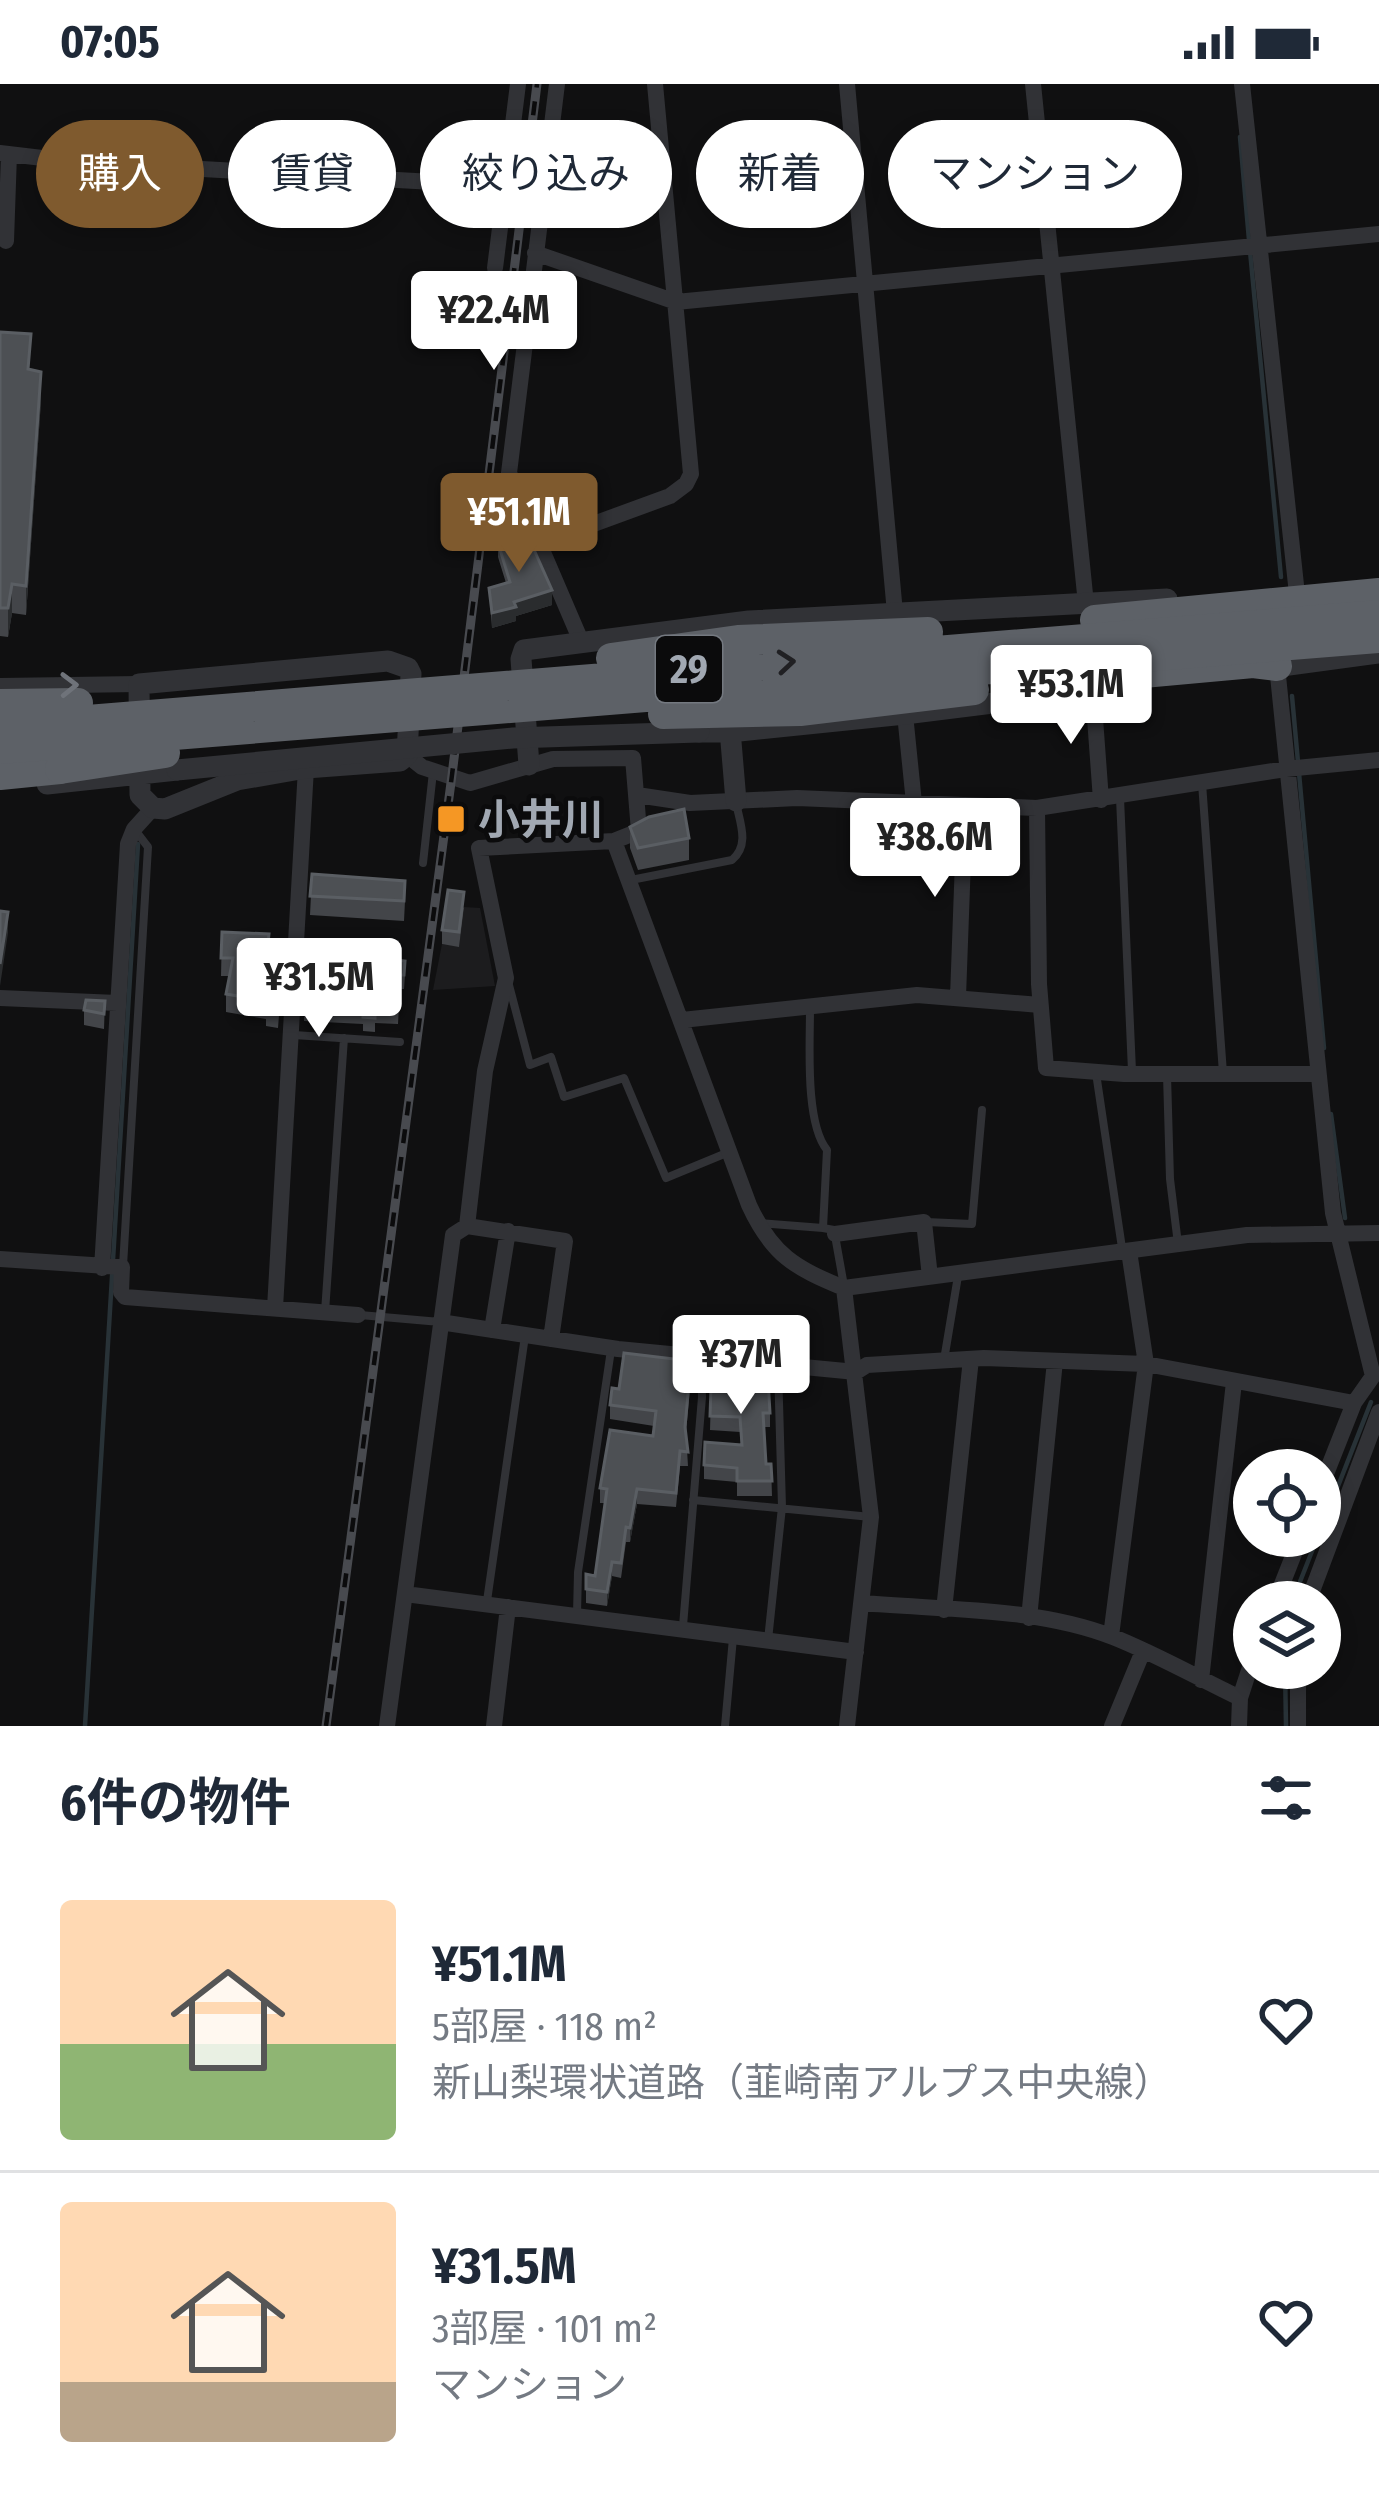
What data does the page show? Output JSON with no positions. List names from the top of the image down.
{
  "streets": {
    "highway": ["29"]
  },
  "places": {
    "transit": ["小井川"]
  },
  "page": {
    "status": "07:05",
    "chip": [
      "購入",
      "賃貸",
      "絞り込み",
      "新着",
      "マンション"
    ],
    "price": [
      "¥22.4M",
      "¥51.1M",
      "¥53.1M",
      "¥38.6M",
      "¥31.5M",
      "¥37M"
    ],
    "heading": "6件の物件",
    "list": [
      {
        "name": "¥51.1M",
        "note": "5部屋 · 118 m² · 新山梨環状道路（韮崎南アルプス中央線）"
      },
      {
        "name": "¥31.5M",
        "note": "3部屋 · 101 m² · マンション"
      }
    ]
  }
}
